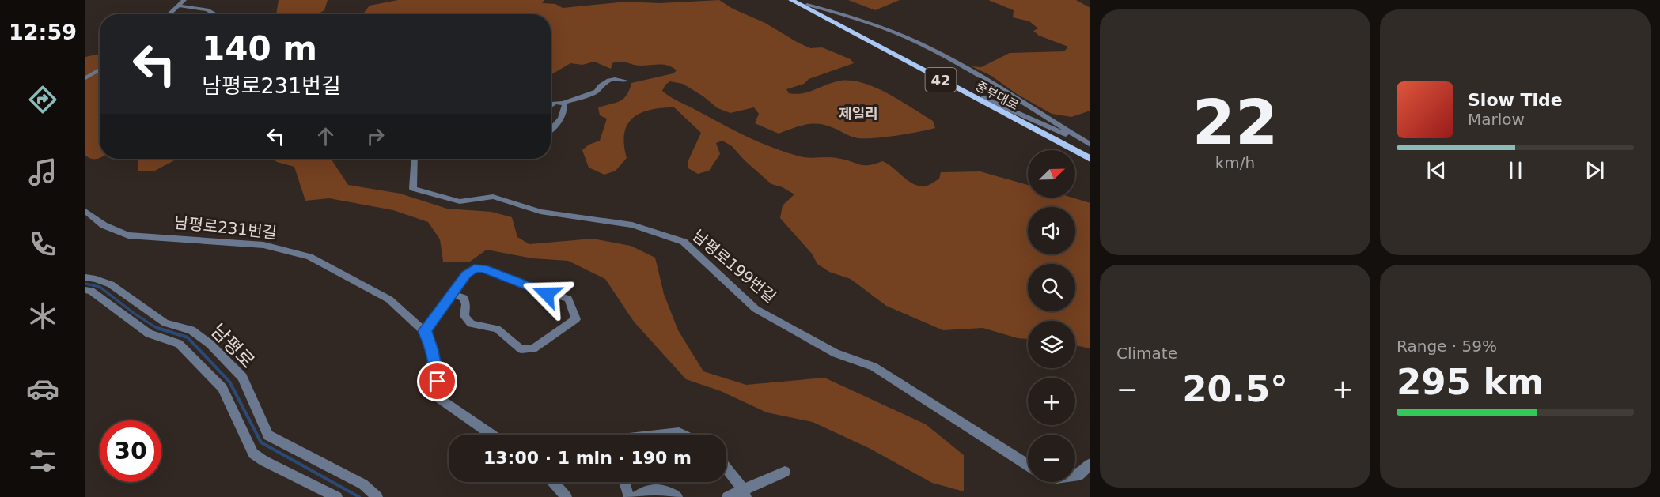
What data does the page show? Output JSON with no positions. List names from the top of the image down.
{
  "streets": {
    "main road": ["42", "중부대로"],
    "street": ["남평로231번길", "남평로199번길", "남평로"]
  },
  "districts": ["제일리"],
  "north": "top right",
  "page": {
    "tabs": "12:59",
    "tile": [
      ["22", "km/h"],
      "Climate",
      ["Range · 59%", "295 km"]
    ],
    "turn": ["140 m", "남평로231번길"],
    "song": ["Slow Tide", "Marlow"],
    "map_buttons": ["+", "−"],
    "heat": ["−", "20.5°", "+"],
    "limit": "30",
    "trip": "13:00 · 1 min · 190 m"
  }
}
